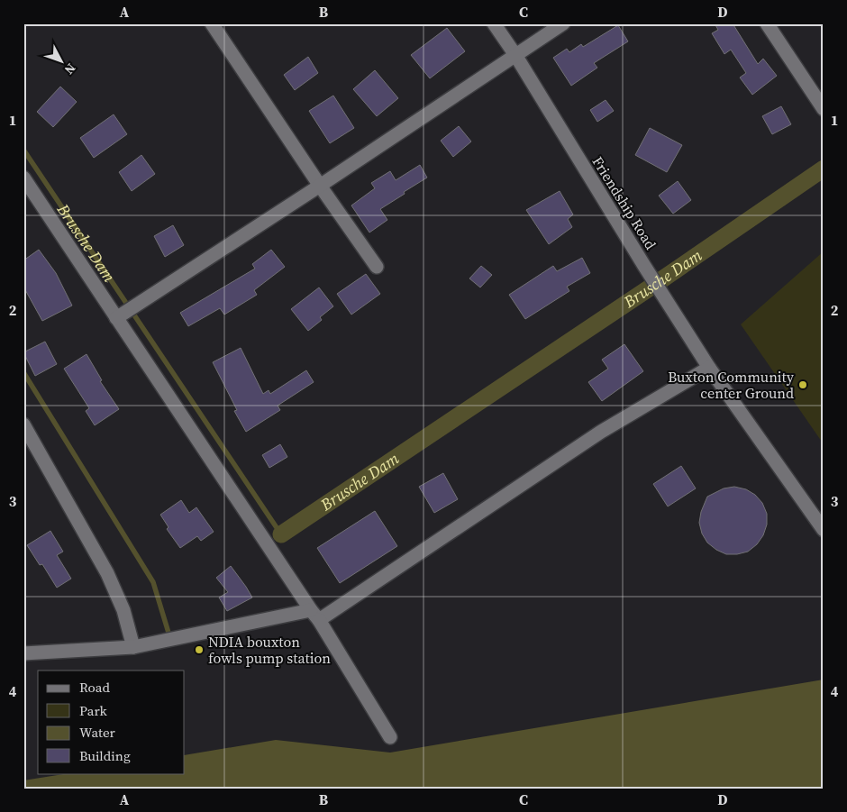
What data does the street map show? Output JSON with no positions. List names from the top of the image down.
{
  "streets": {
    "street": ["Friendship Road"]
  },
  "water": ["Brusche Dam"],
  "places": ["Buxton Community center Ground", "NDIA bouxton fowls pump station"],
  "legend": [
    "Road",
    "Park",
    "Water",
    "Building"
  ],
  "north": "bottom right",
  "grid": {
    "columns": [
      "A",
      "B",
      "C",
      "D"
    ],
    "rows": [
      "1",
      "2",
      "3",
      "4"
    ]
  }
}
